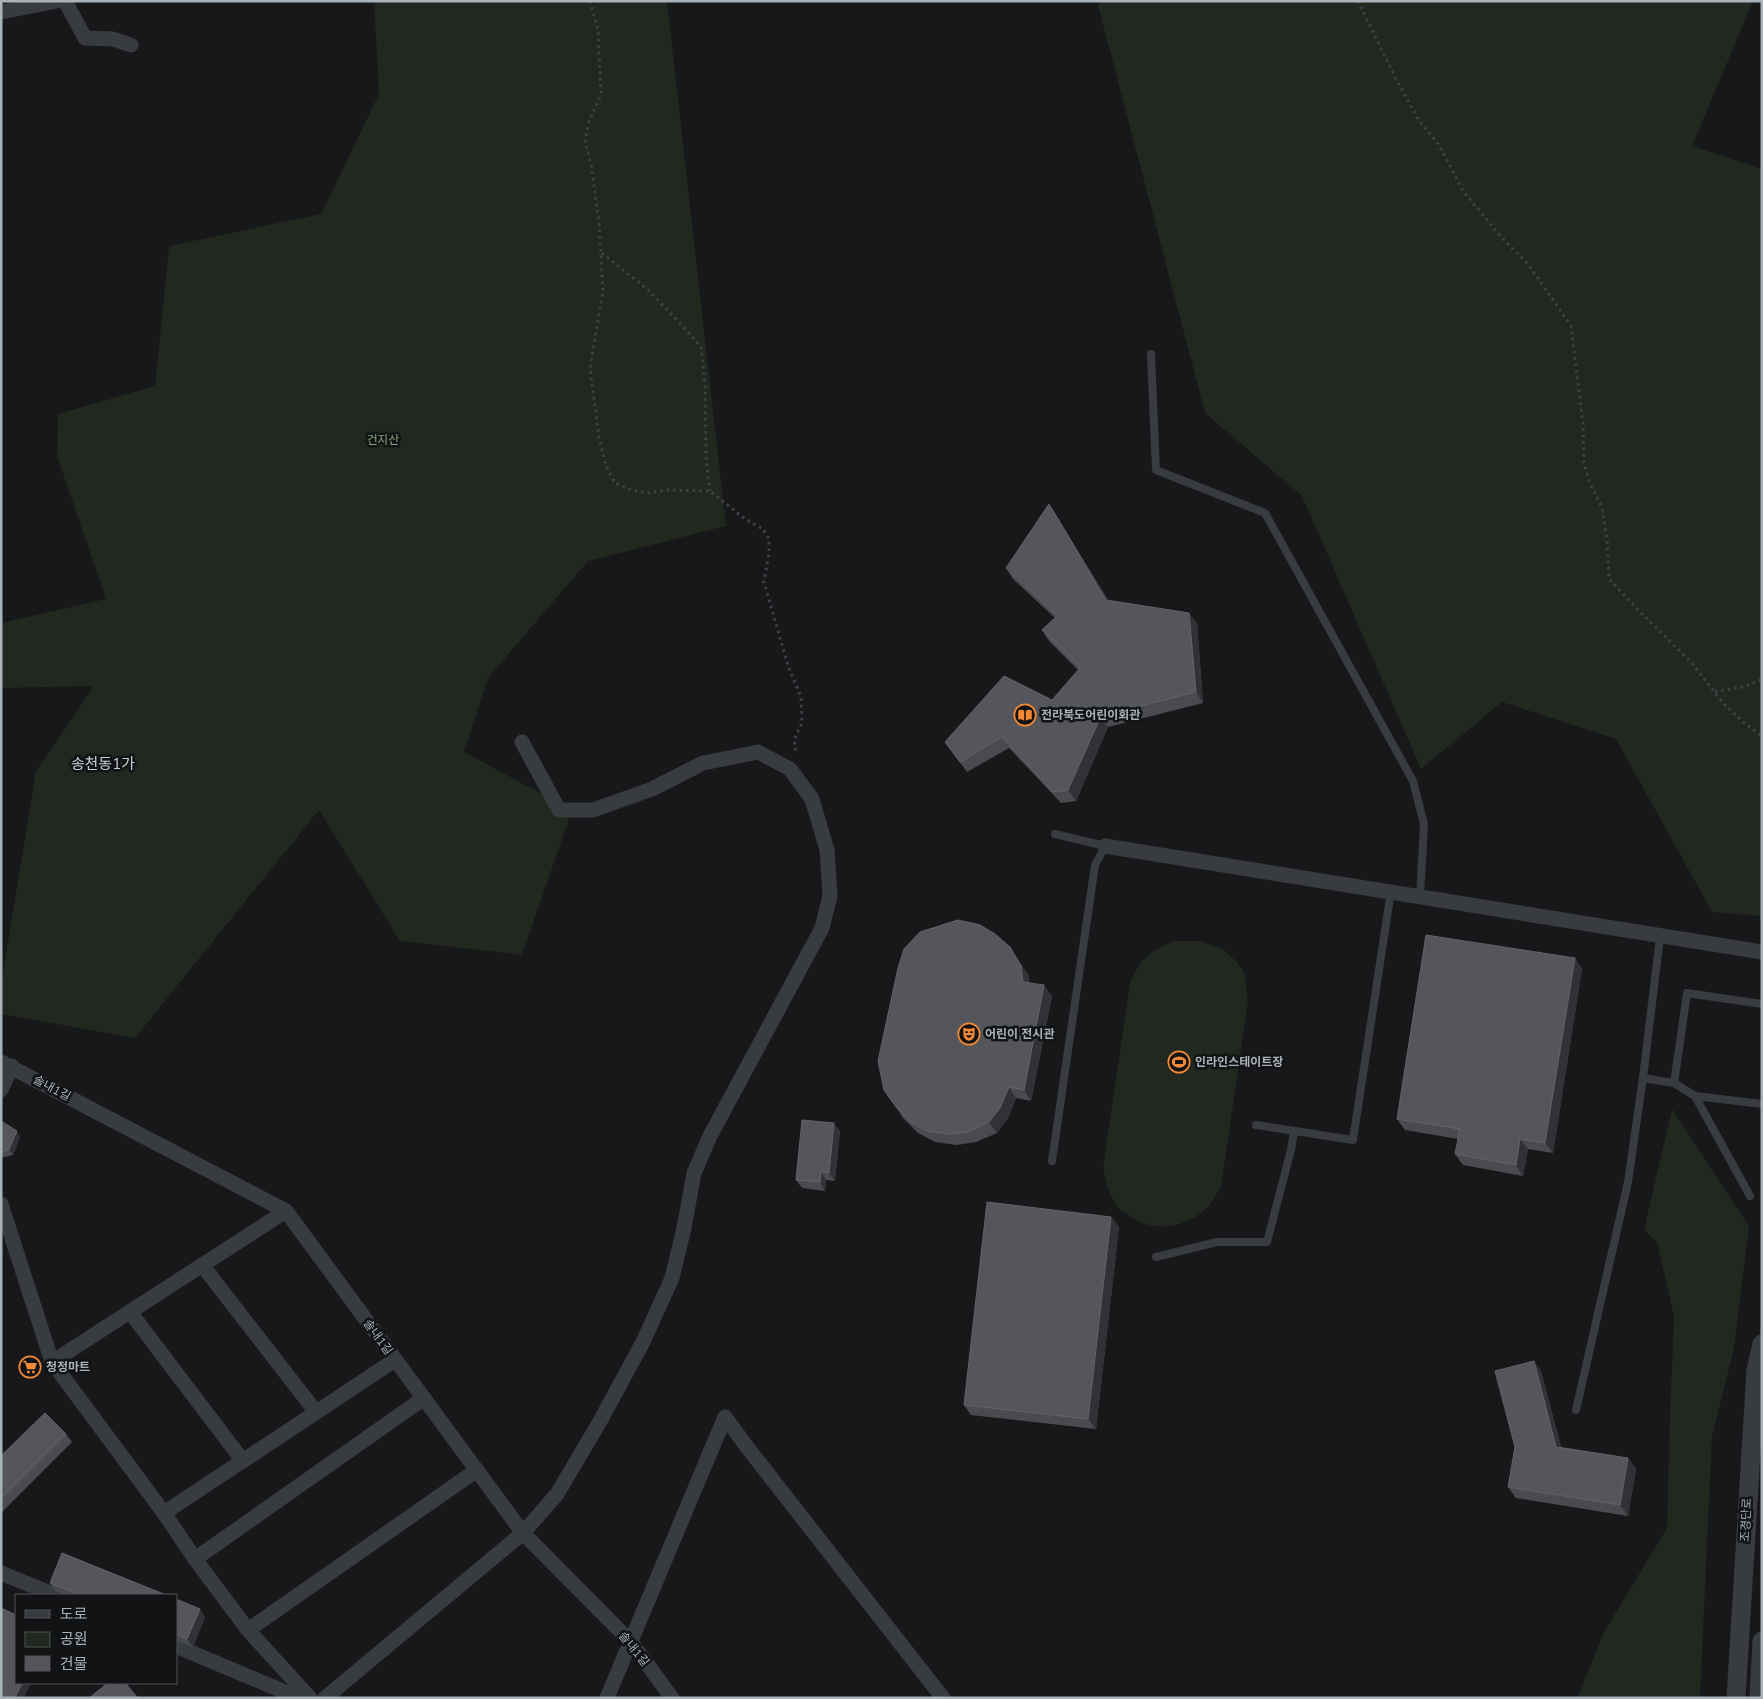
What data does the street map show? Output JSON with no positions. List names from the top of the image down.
{
  "streets": {
    "street": ["솔내1길", "조경단로"]
  },
  "districts": ["송천동1가"],
  "parks": ["건지산"],
  "places": {
    "library": ["전라북도어린이회관"],
    "theatre": ["어린이 전시관"],
    "sports": ["인라인스테이트장"],
    "supermarket": ["청정마트"]
  },
  "legend": ["도로", "공원", "건물"]
}
